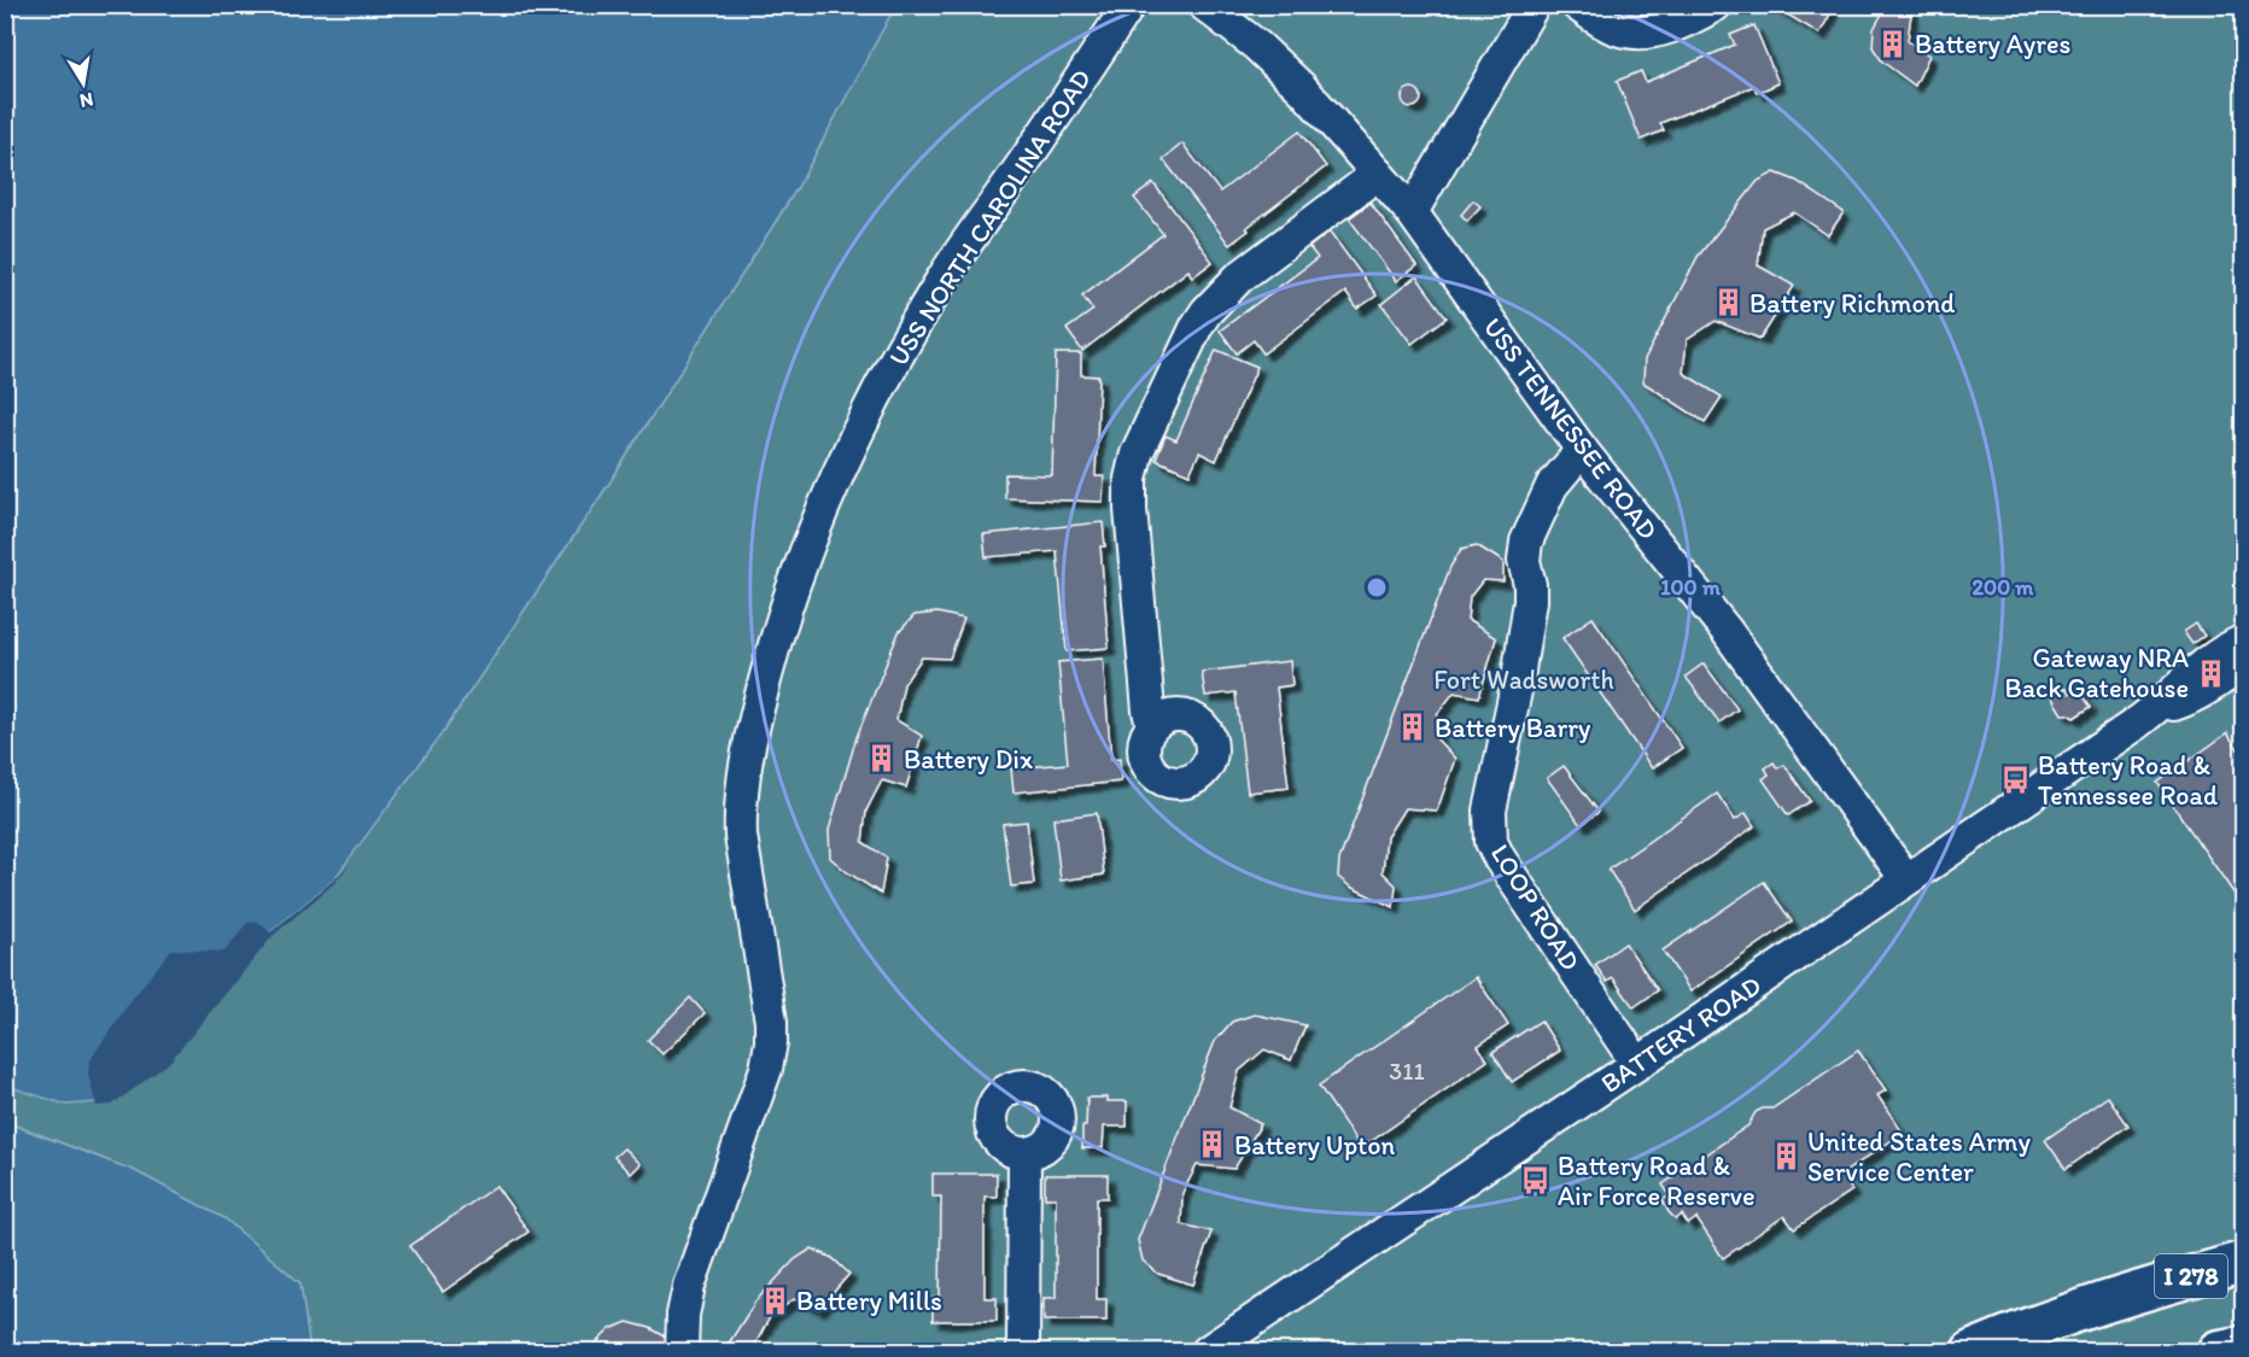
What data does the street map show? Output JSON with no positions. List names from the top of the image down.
{
  "streets": {
    "highway": ["I 278"],
    "street": [
      "USS NORTH CAROLINA ROAD",
      "USS TENNESSEE ROAD",
      "LOOP ROAD",
      "BATTERY ROAD"
    ]
  },
  "crossings": [
    ["USS TENNESSEE ROAD", "LOOP ROAD"],
    ["USS TENNESSEE ROAD", "BATTERY ROAD"],
    ["LOOP ROAD", "BATTERY ROAD"]
  ],
  "parks": ["Fort Wadsworth"],
  "places": {
    "building": [
      "Battery Ayres",
      "Battery Richmond",
      "Gateway NRA Back Gatehouse",
      "Battery Barry",
      "Battery Dix",
      "Battery Upton",
      "United States Army Service Center",
      "Battery Mills"
    ],
    "bus stop": ["Battery Road & Tennessee Road", "Battery Road & Air Force Reserve"]
  },
  "house_numbers": ["311"],
  "north": "bottom",
  "rings": ["100 m", "200 m"]
}
